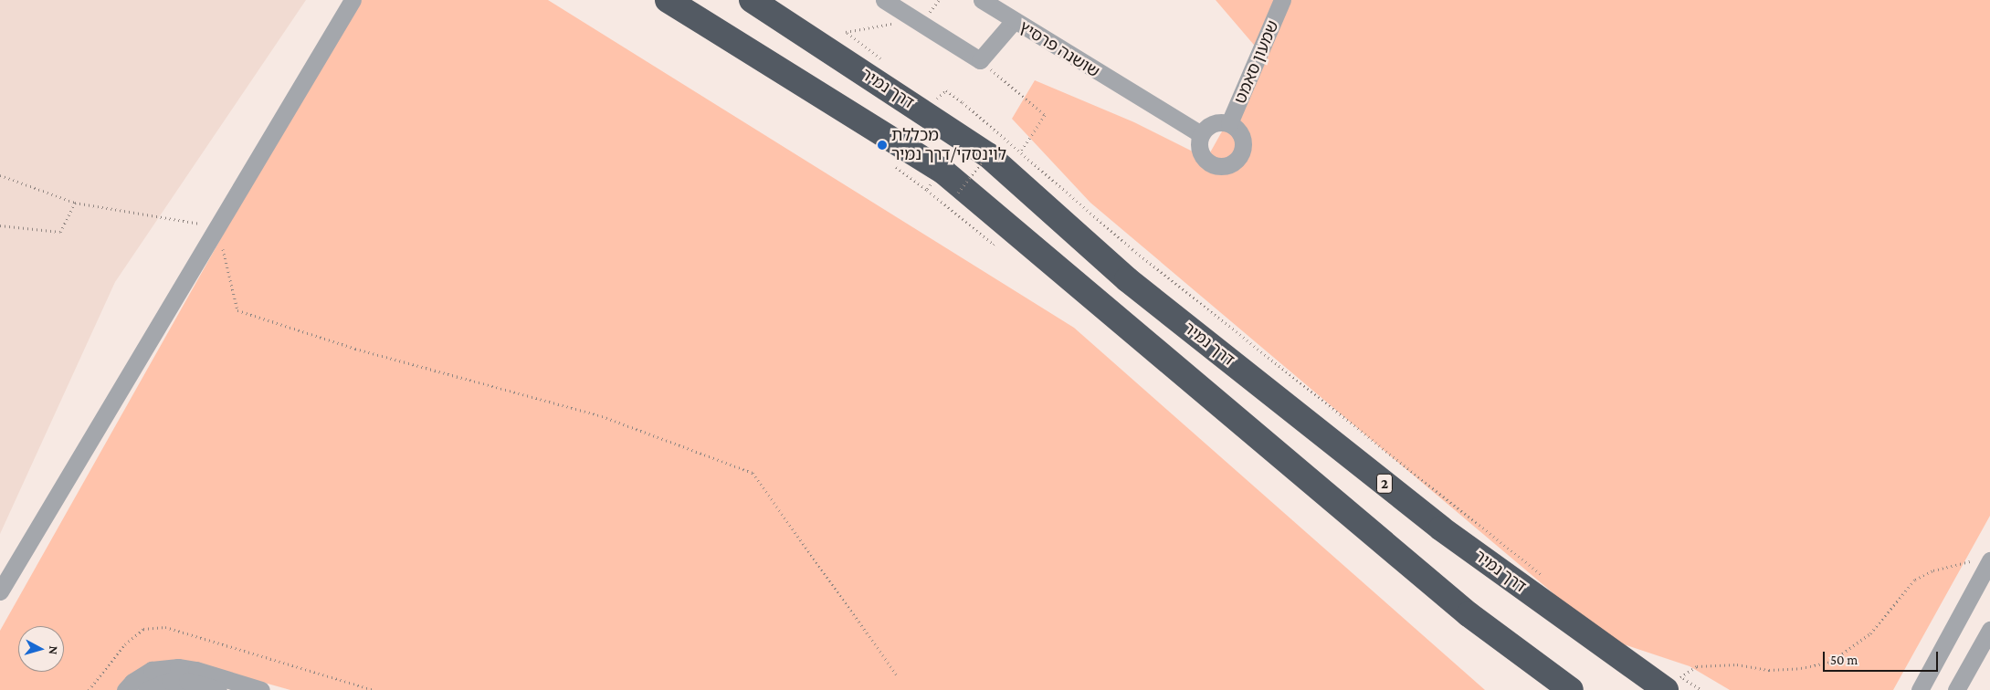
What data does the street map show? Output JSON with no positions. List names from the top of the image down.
{
  "streets": {
    "highway": ["דרך נמיר", "2"],
    "street": ["שושנה פרסיץ", "שמעון סאמט"]
  },
  "crossings": [
    ["שושנה פרסיץ", "שמעון סאמט"]
  ],
  "places": ["מכללת לוינסקי/דרך נמיר"],
  "scale_bar": "50 m",
  "north": "right"
}
